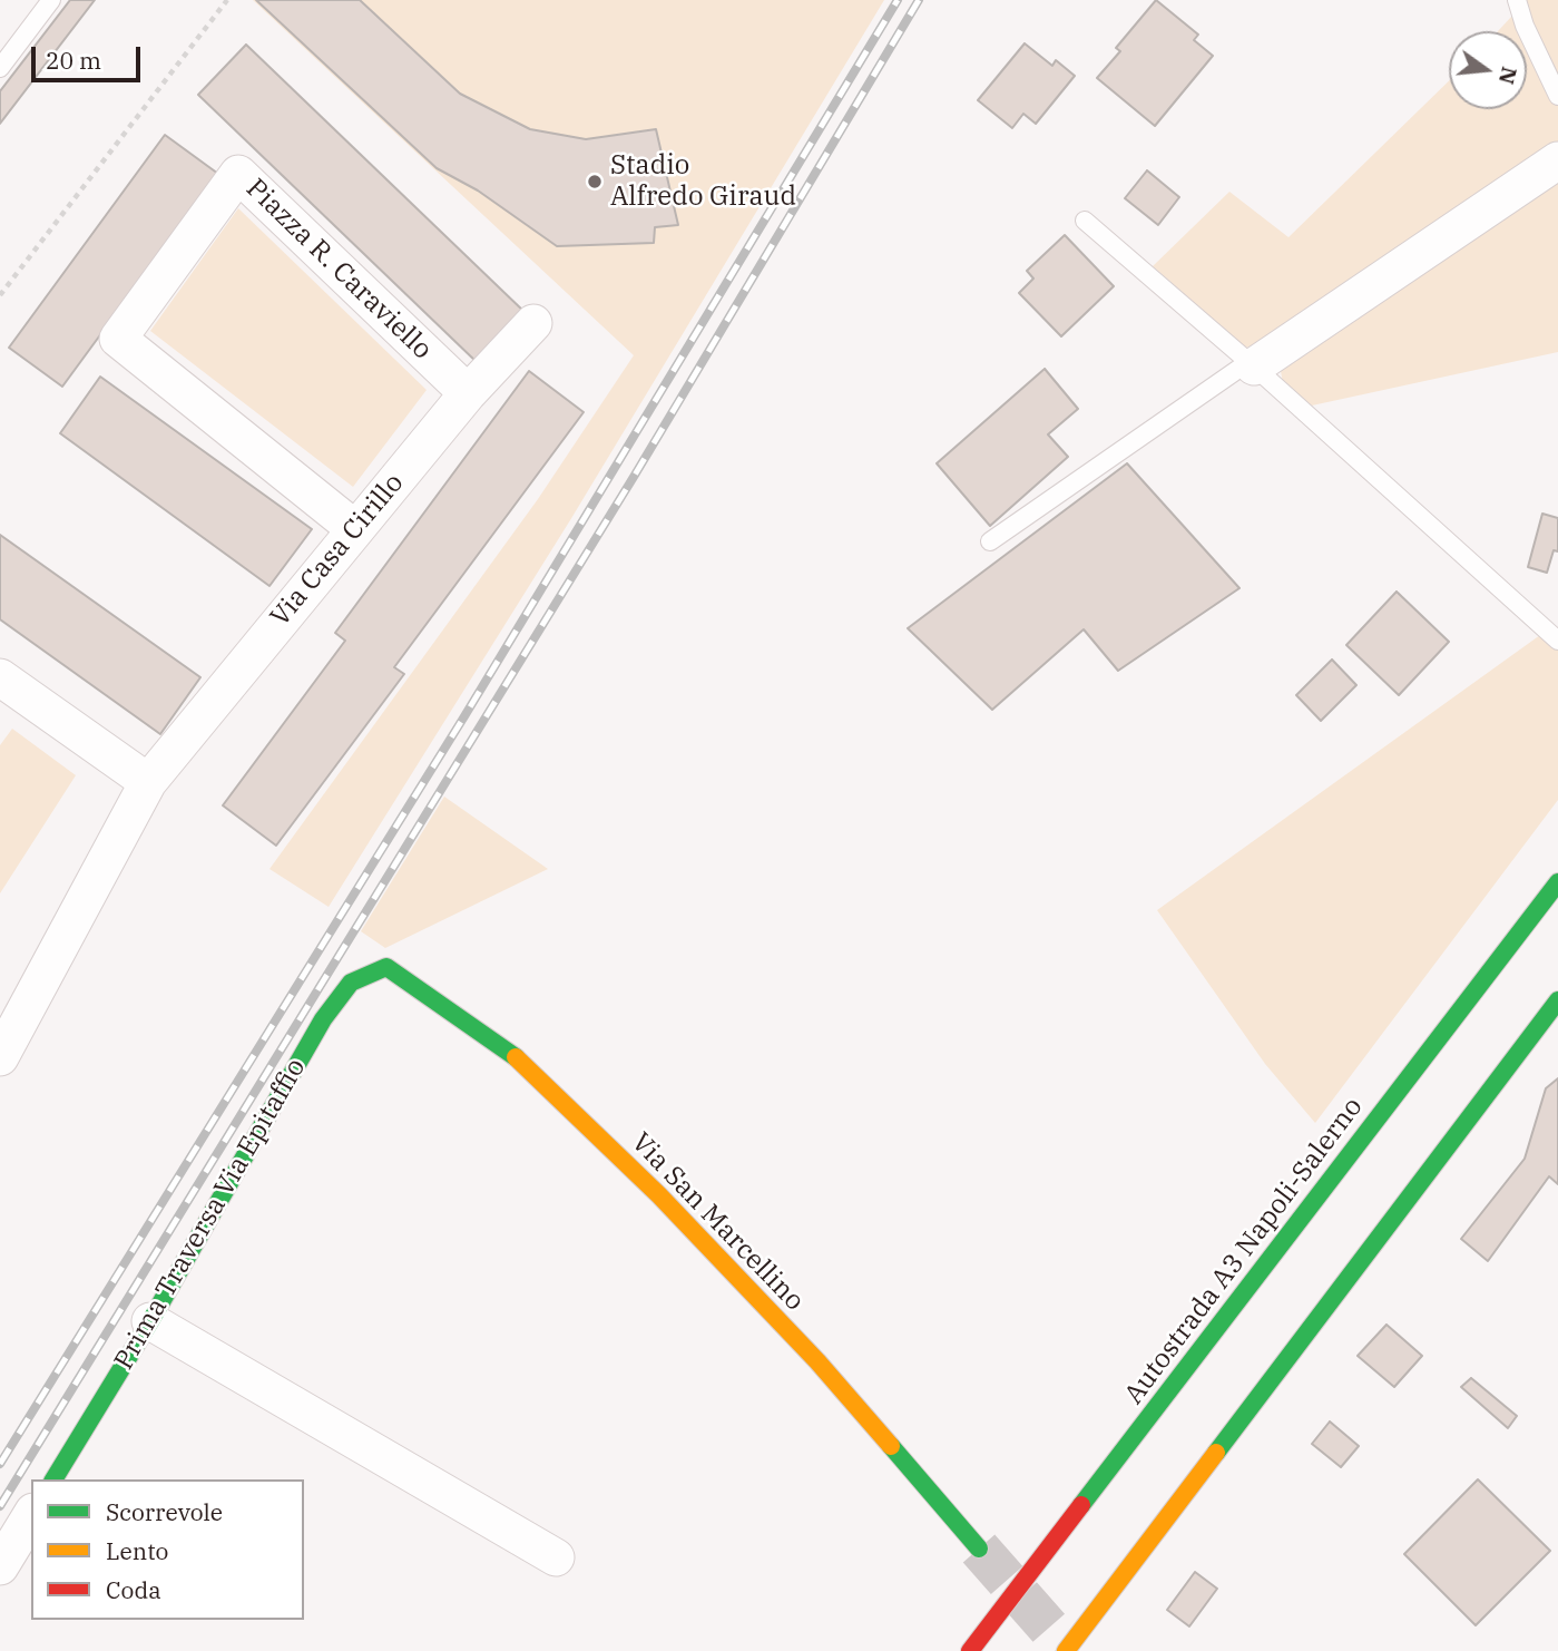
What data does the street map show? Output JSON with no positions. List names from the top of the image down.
{
  "streets": {
    "main road": ["Prima Traversa Via Epitaffio", "Via San Marcellino", "Autostrada A3 Napoli-Salerno"],
    "street": ["Piazza R. Caraviello", "Via Casa Cirillo"]
  },
  "crossings": [
    ["Piazza R. Caraviello", "Via Casa Cirillo"],
    ["Prima Traversa Via Epitaffio", "Via San Marcellino"]
  ],
  "places": ["Stadio Alfredo Giraud"],
  "legend": ["Scorrevole", "Lento", "Coda"],
  "scale_bar": "20 m",
  "north": "right"
}
